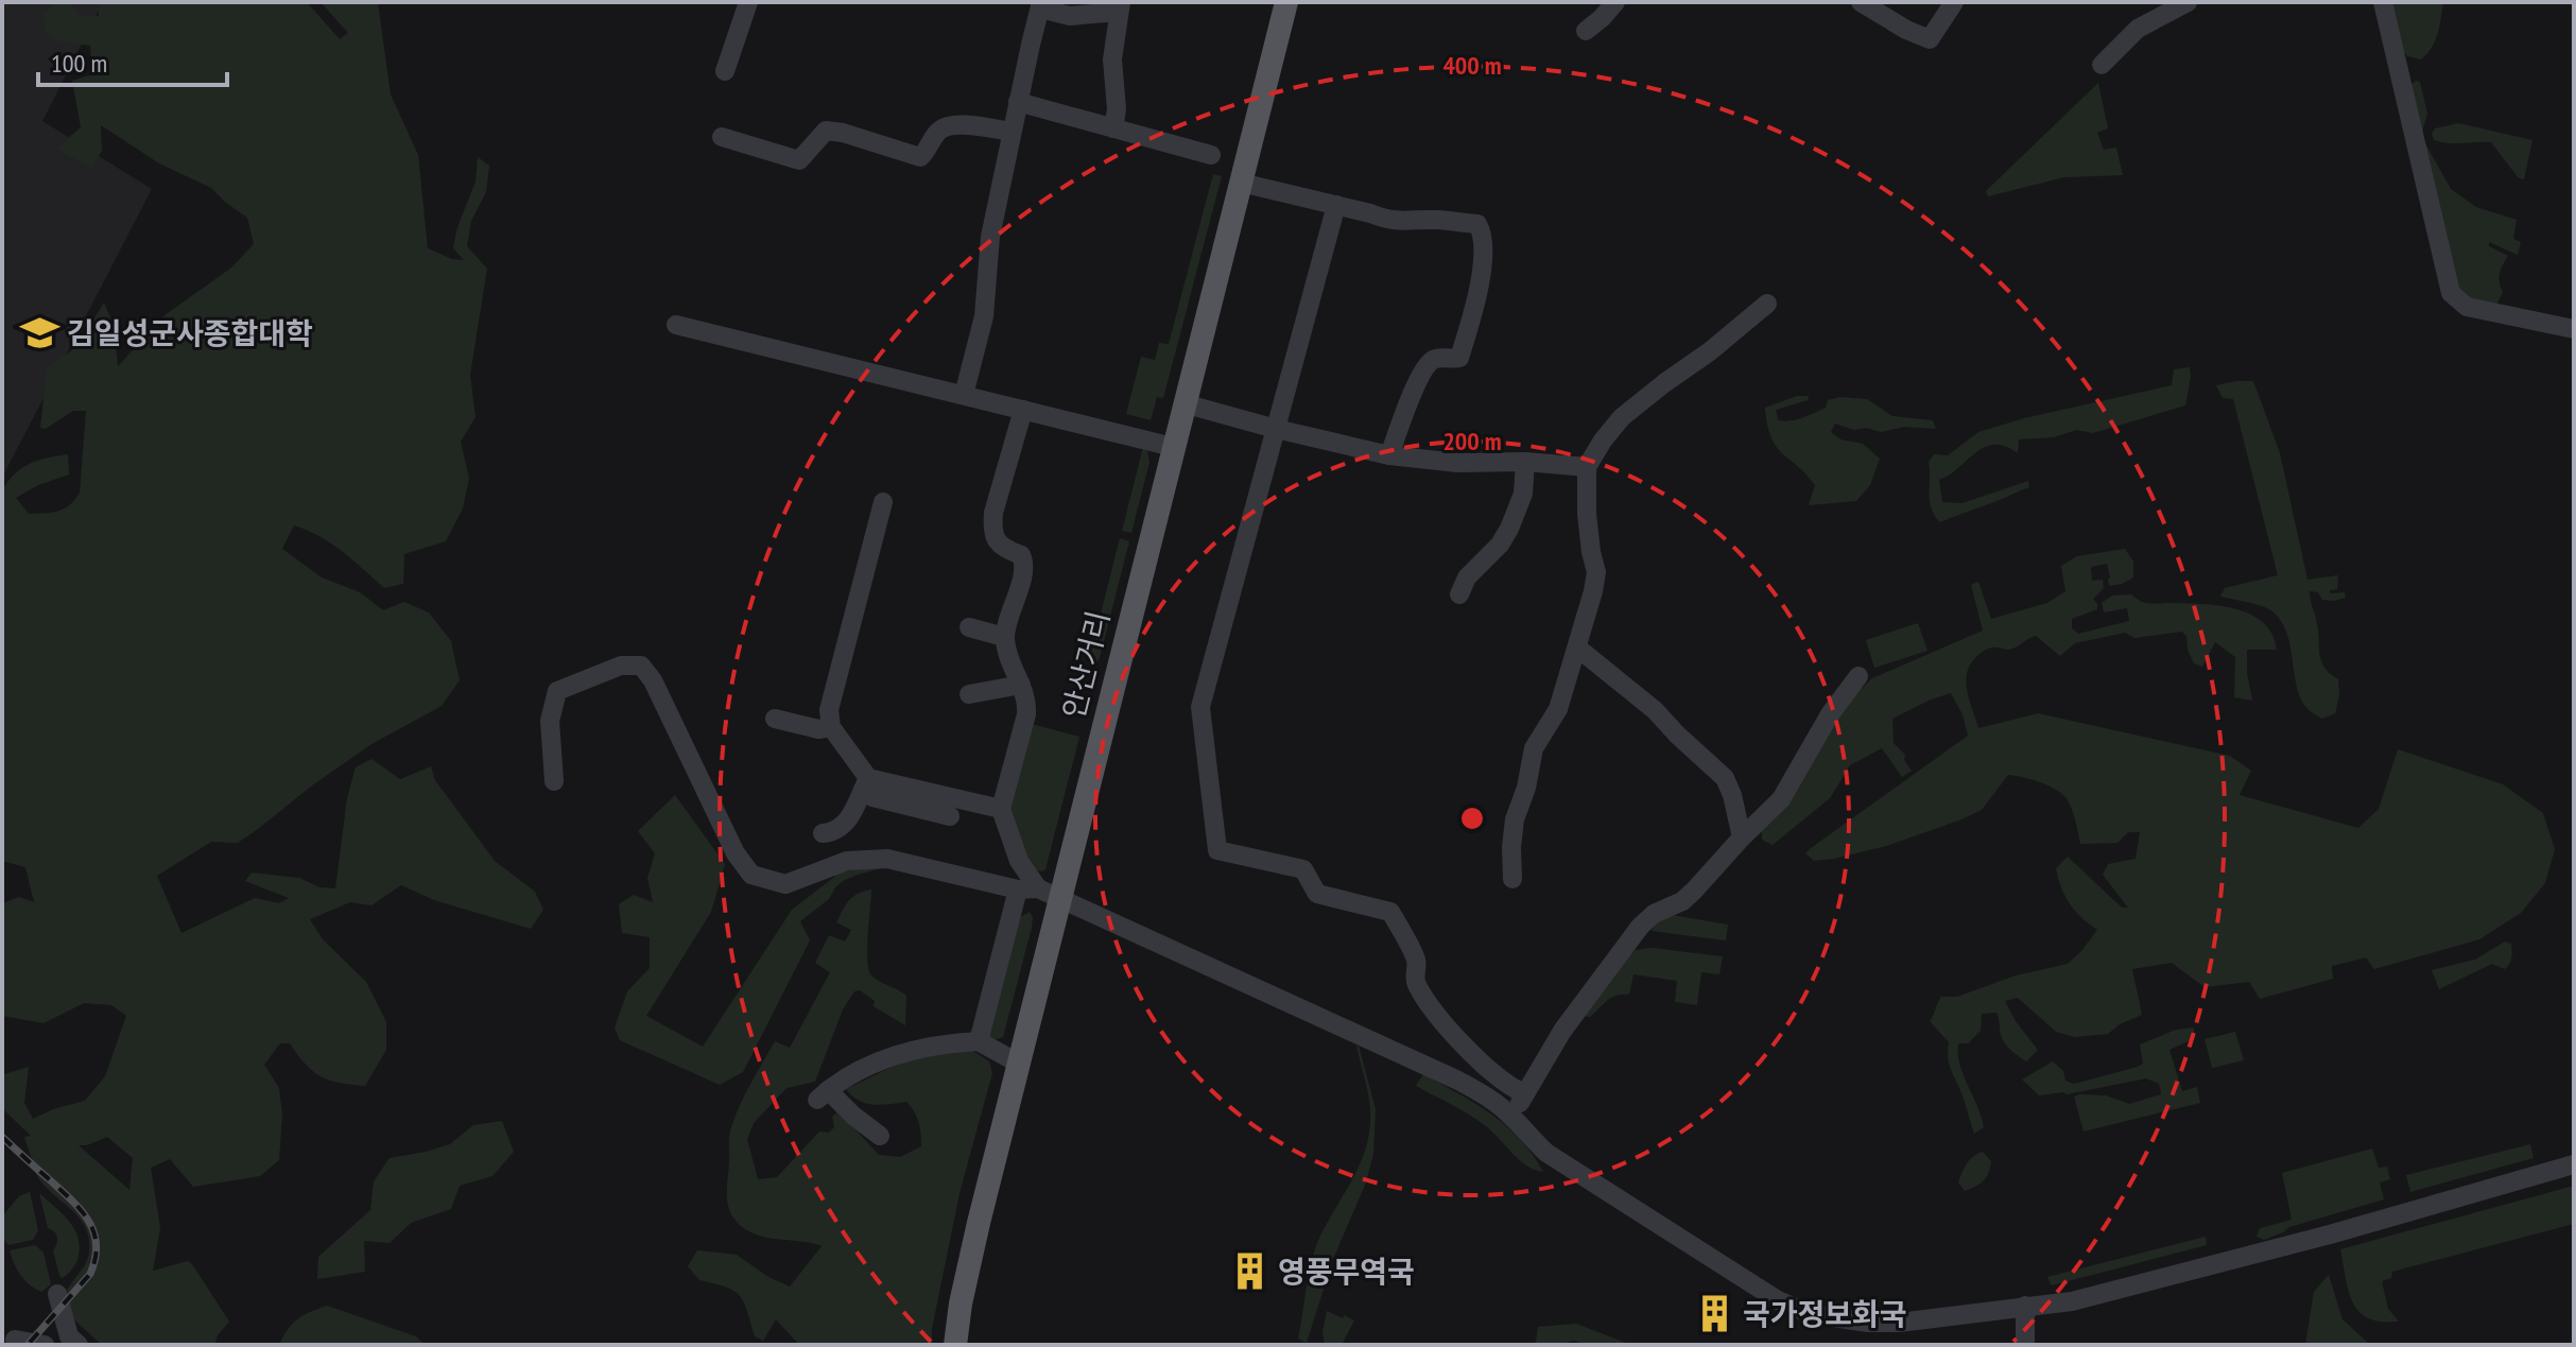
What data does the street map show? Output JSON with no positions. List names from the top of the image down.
{
  "streets": {
    "main road": ["안산거리"]
  },
  "places": {
    "school or university": ["김일성군사종합대학"],
    "building": ["영풍무역국", "국가정보화국"]
  },
  "scale_bar": "100 m",
  "rings": ["400 m", "200 m"]
}
